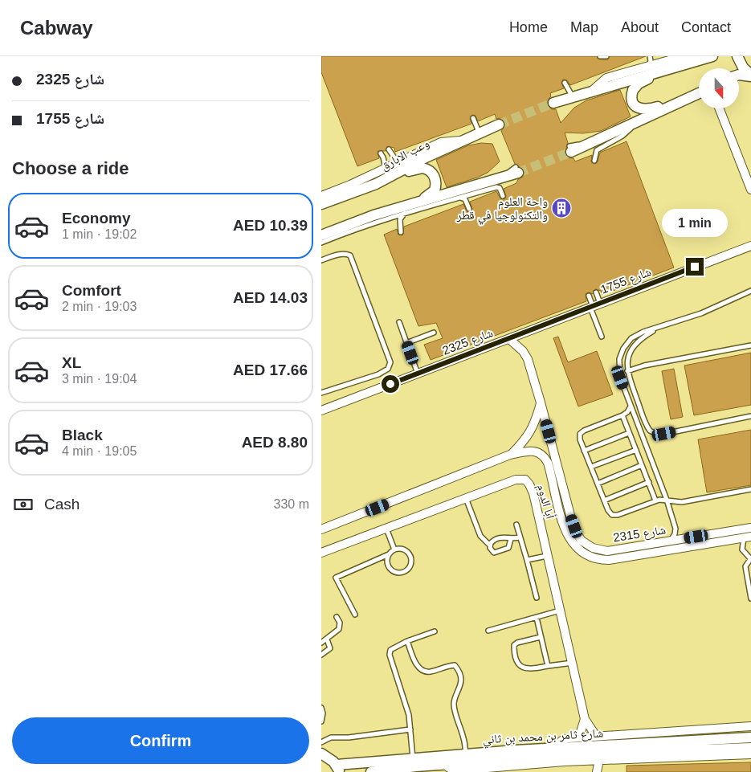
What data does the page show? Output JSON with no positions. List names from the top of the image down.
{
  "streets": {
    "street": [
      "وعب الابارق",
      "شارع 1755",
      "شارع 2325",
      "أبا الدوم",
      "شارع 2315",
      "شارع ثامر بن محمد بن ثاني"
    ]
  },
  "crossings": [
    ["شارع 1755", "شارع 2325"],
    ["شارع 1755", "شارع 2315"],
    ["شارع 2325", "شارع 2315"]
  ],
  "places": {
    "building": ["واحة العلوم والتكنولوجيا في قطر"]
  },
  "north": "bottom",
  "page": {
    "header": "Cabway",
    "nav": [
      "Home",
      "Map",
      "About",
      "Contact"
    ],
    "banner": ["شارع 2325", "شارع 1755"],
    "heading": "Choose a ride",
    "list": [
      {
        "name": "Economy",
        "note": "1 min · 19:02",
        "value": "AED 10.39"
      },
      {
        "name": "Comfort",
        "note": "2 min · 19:03",
        "value": "AED 14.03"
      },
      {
        "name": "XL",
        "note": "3 min · 19:04",
        "value": "AED 17.66"
      },
      {
        "name": "Black",
        "note": "4 min · 19:05",
        "value": "AED 8.80"
      }
    ],
    "bubble": "1 min",
    "pay": ["Cash", "330 m"],
    "buttons": "Confirm"
  }
}
